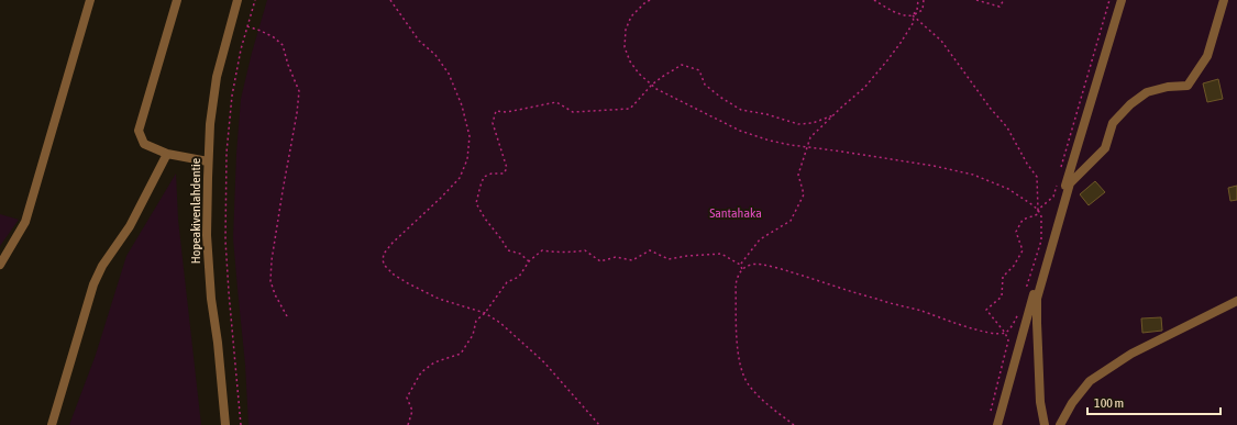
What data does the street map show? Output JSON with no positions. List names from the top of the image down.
{
  "streets": {
    "street": ["Hopeakivenlahdentie"]
  },
  "parks": ["Santahaka"],
  "scale_bar": "100 m"
}
